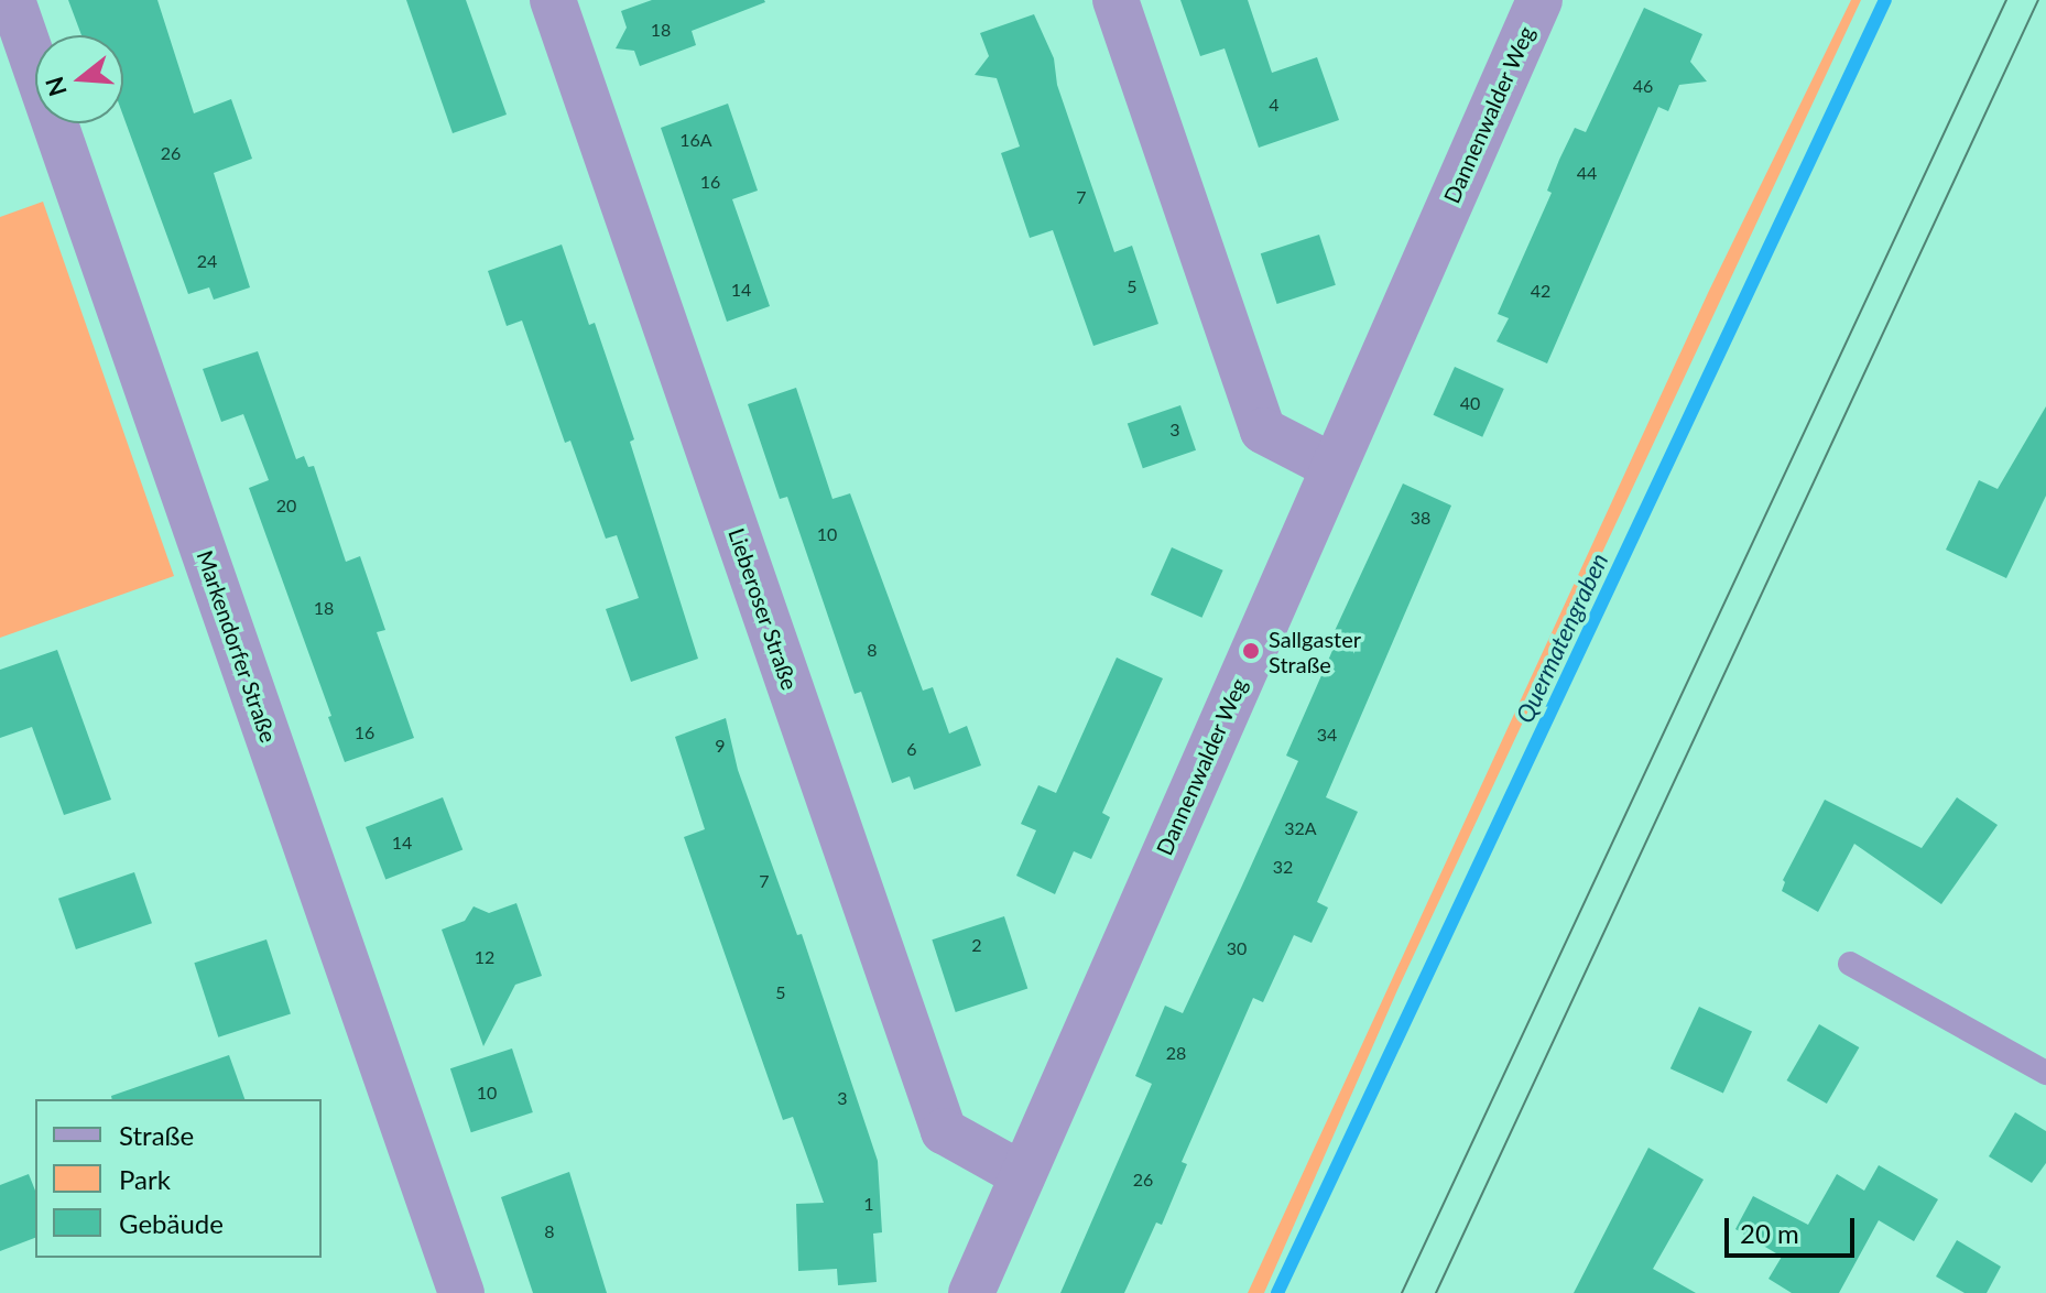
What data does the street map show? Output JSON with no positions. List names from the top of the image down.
{
  "streets": {
    "street": ["Dannenwalder Weg", "Lieberoser Straße", "Markendorfer Straße"]
  },
  "crossings": [
    ["Dannenwalder Weg", "Lieberoser Straße"]
  ],
  "water": ["Quermatengraben"],
  "places": ["Sallgaster Straße"],
  "house_numbers": [
    "18",
    "46",
    "4",
    "16A",
    "26",
    "44",
    "16",
    "7",
    "24",
    "5",
    "14",
    "42",
    "40",
    "3",
    "20",
    "38",
    "10",
    "18",
    "8",
    "16",
    "34",
    "9",
    "6",
    "32A",
    "14",
    "32",
    "7",
    "2",
    "30",
    "12",
    "5",
    "28",
    "10",
    "3",
    "26",
    "1",
    "8"
  ],
  "legend": ["Straße", "Park", "Gebäude"],
  "scale_bar": "20 m",
  "north": "left"
}
